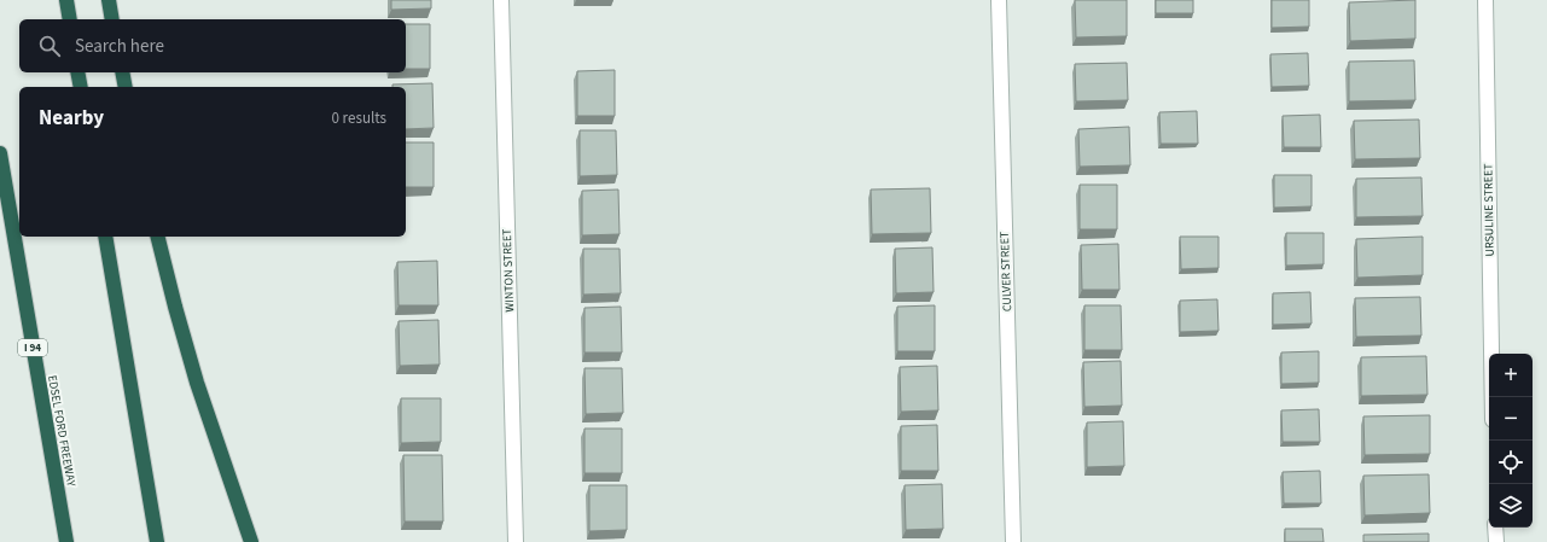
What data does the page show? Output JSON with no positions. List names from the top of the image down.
{
  "streets": {
    "highway": ["I 94", "EDSEL FORD FREEWAY"],
    "street": ["URSULINE STREET", "WINTON STREET", "CULVER STREET"]
  },
  "page": {
    "search": "Search here",
    "heading": ["Nearby", "0 results"],
    "map_buttons": ["+", "−"]
  }
}
